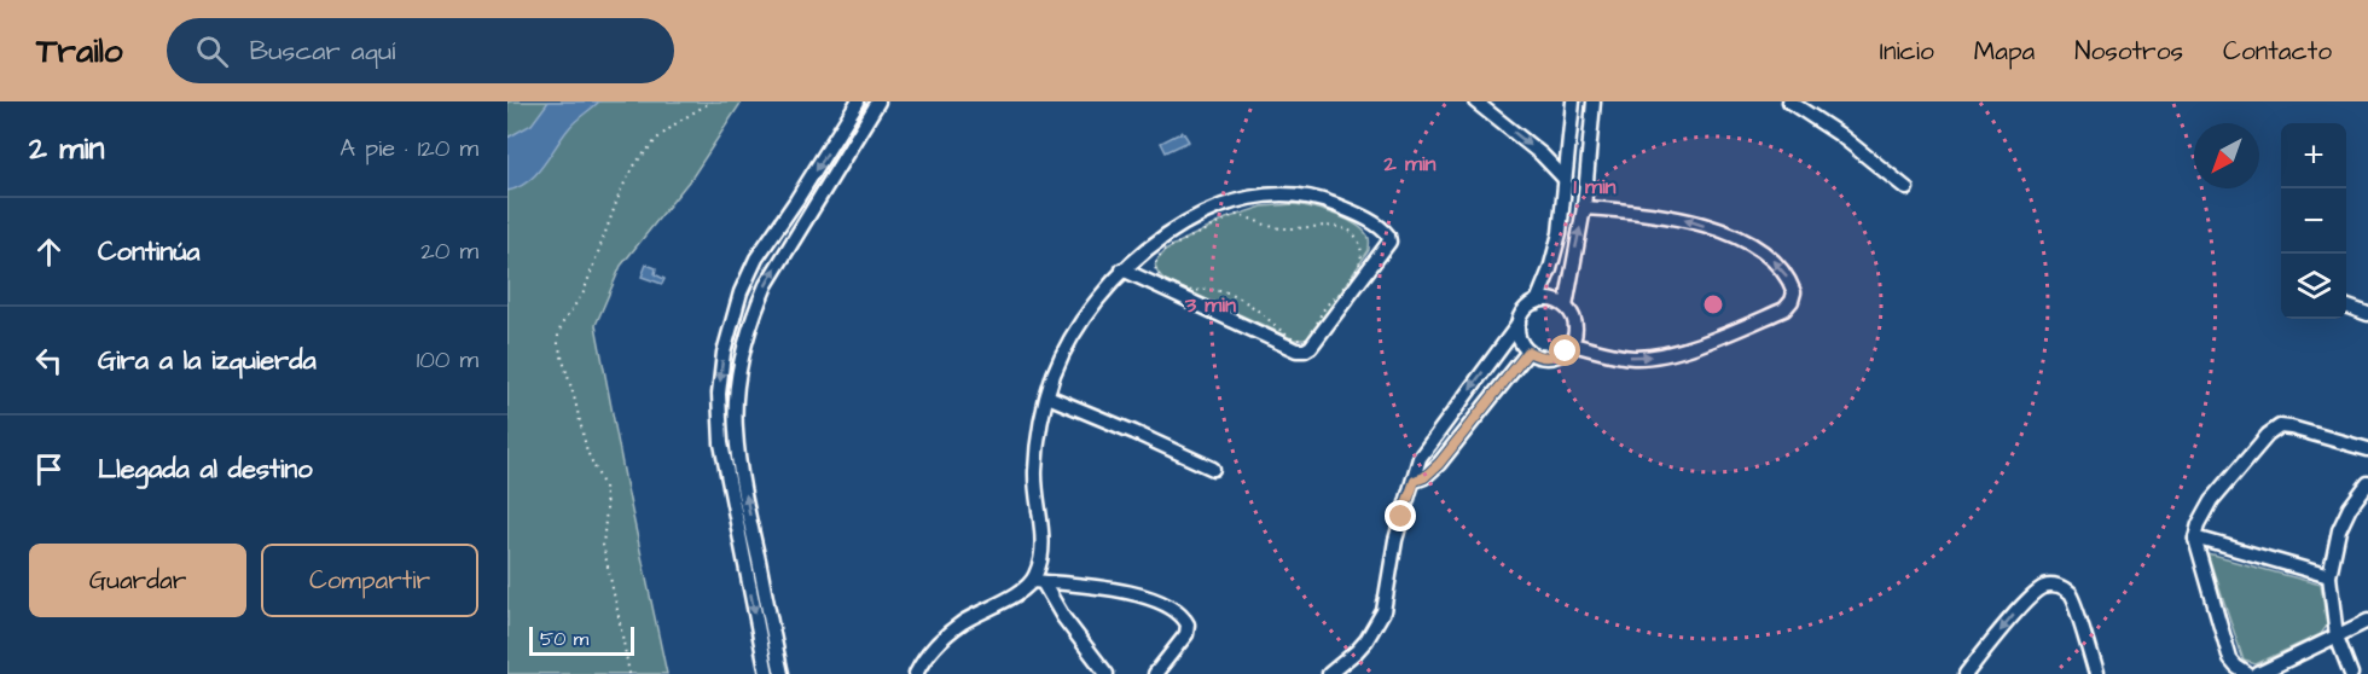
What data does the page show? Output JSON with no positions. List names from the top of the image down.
{
  "scale_bar": "50 m",
  "north": "bottom left",
  "page": {
    "header": "Trailo",
    "search": "Buscar aquí",
    "nav": [
      "Inicio",
      "Mapa",
      "Nosotros",
      "Contacto"
    ],
    "heading": ["2 min", "A pie · 120 m"],
    "map_buttons": ["+", "−"],
    "list": [
      ["Continúa", "20 m"],
      ["Gira a la izquierda", "100 m"],
      "Llegada al destino"
    ],
    "buttons": ["Guardar", "Compartir"],
    "scale": "50 m"
  },
  "rings": ["2 min", "1 min", "3 min"]
}
